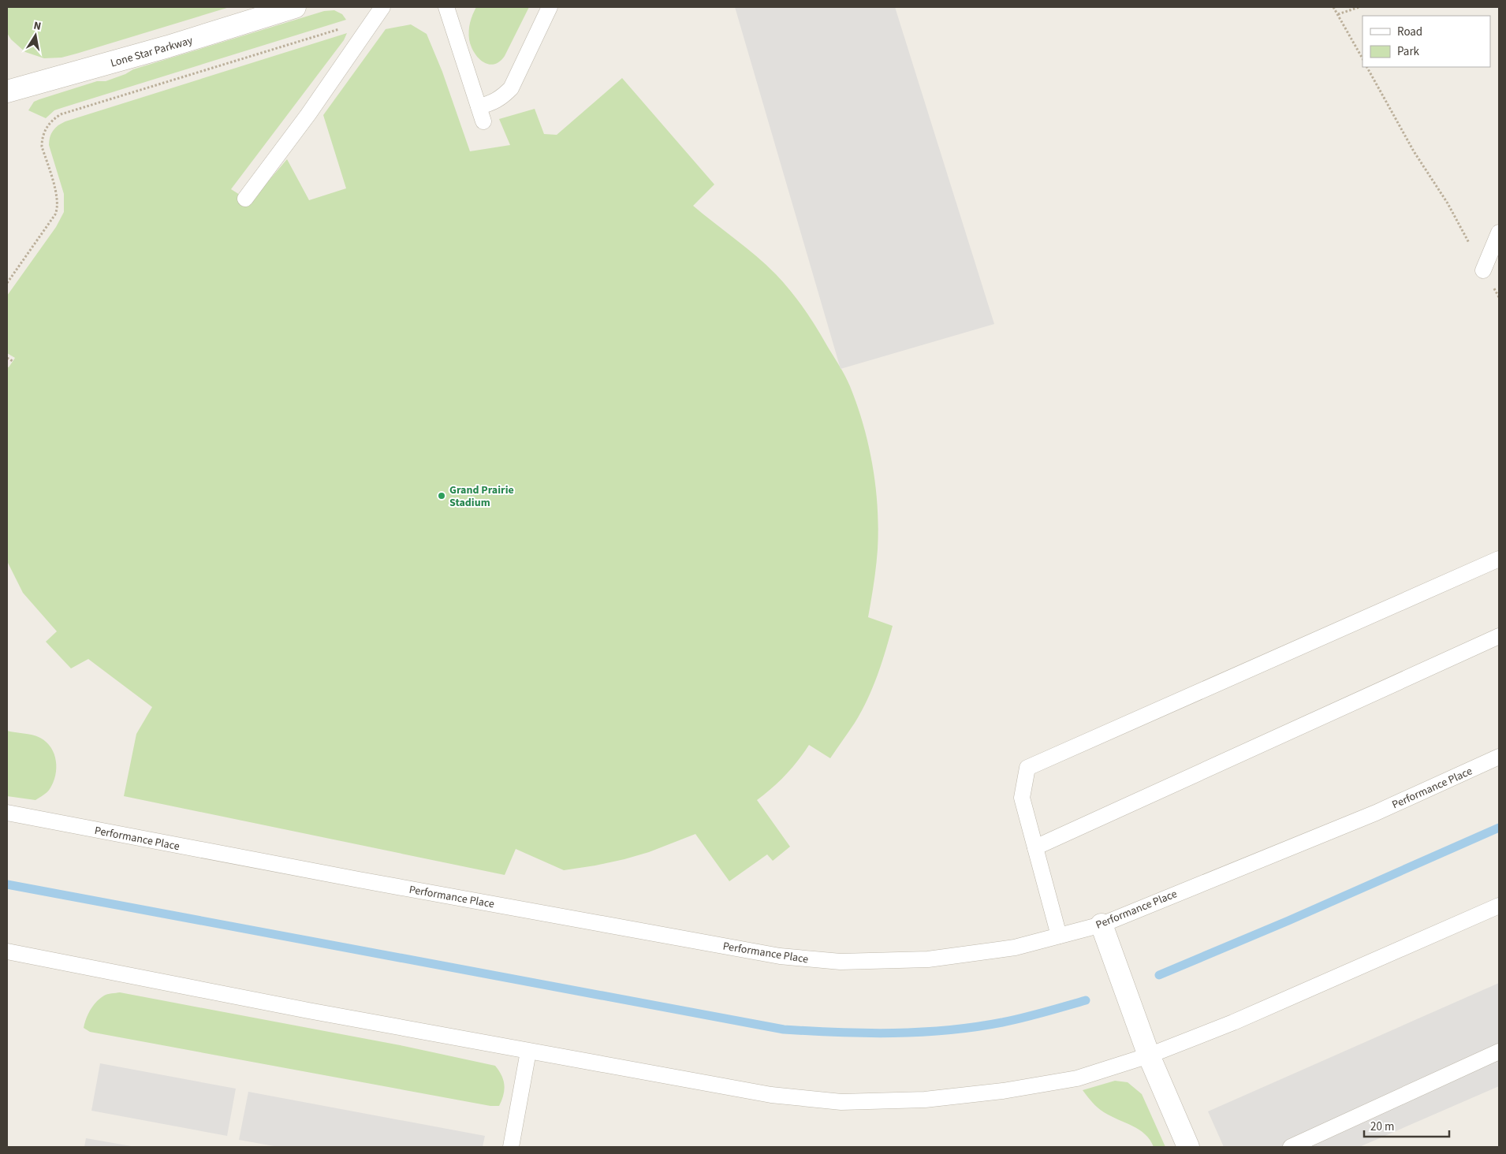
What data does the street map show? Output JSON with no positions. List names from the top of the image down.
{
  "streets": {
    "street": ["Lone Star Parkway"],
    "lane": ["Performance Place"]
  },
  "places": ["Grand Prairie Stadium"],
  "legend": ["Road", "Park"],
  "scale_bar": "20 m",
  "north": "top"
}
